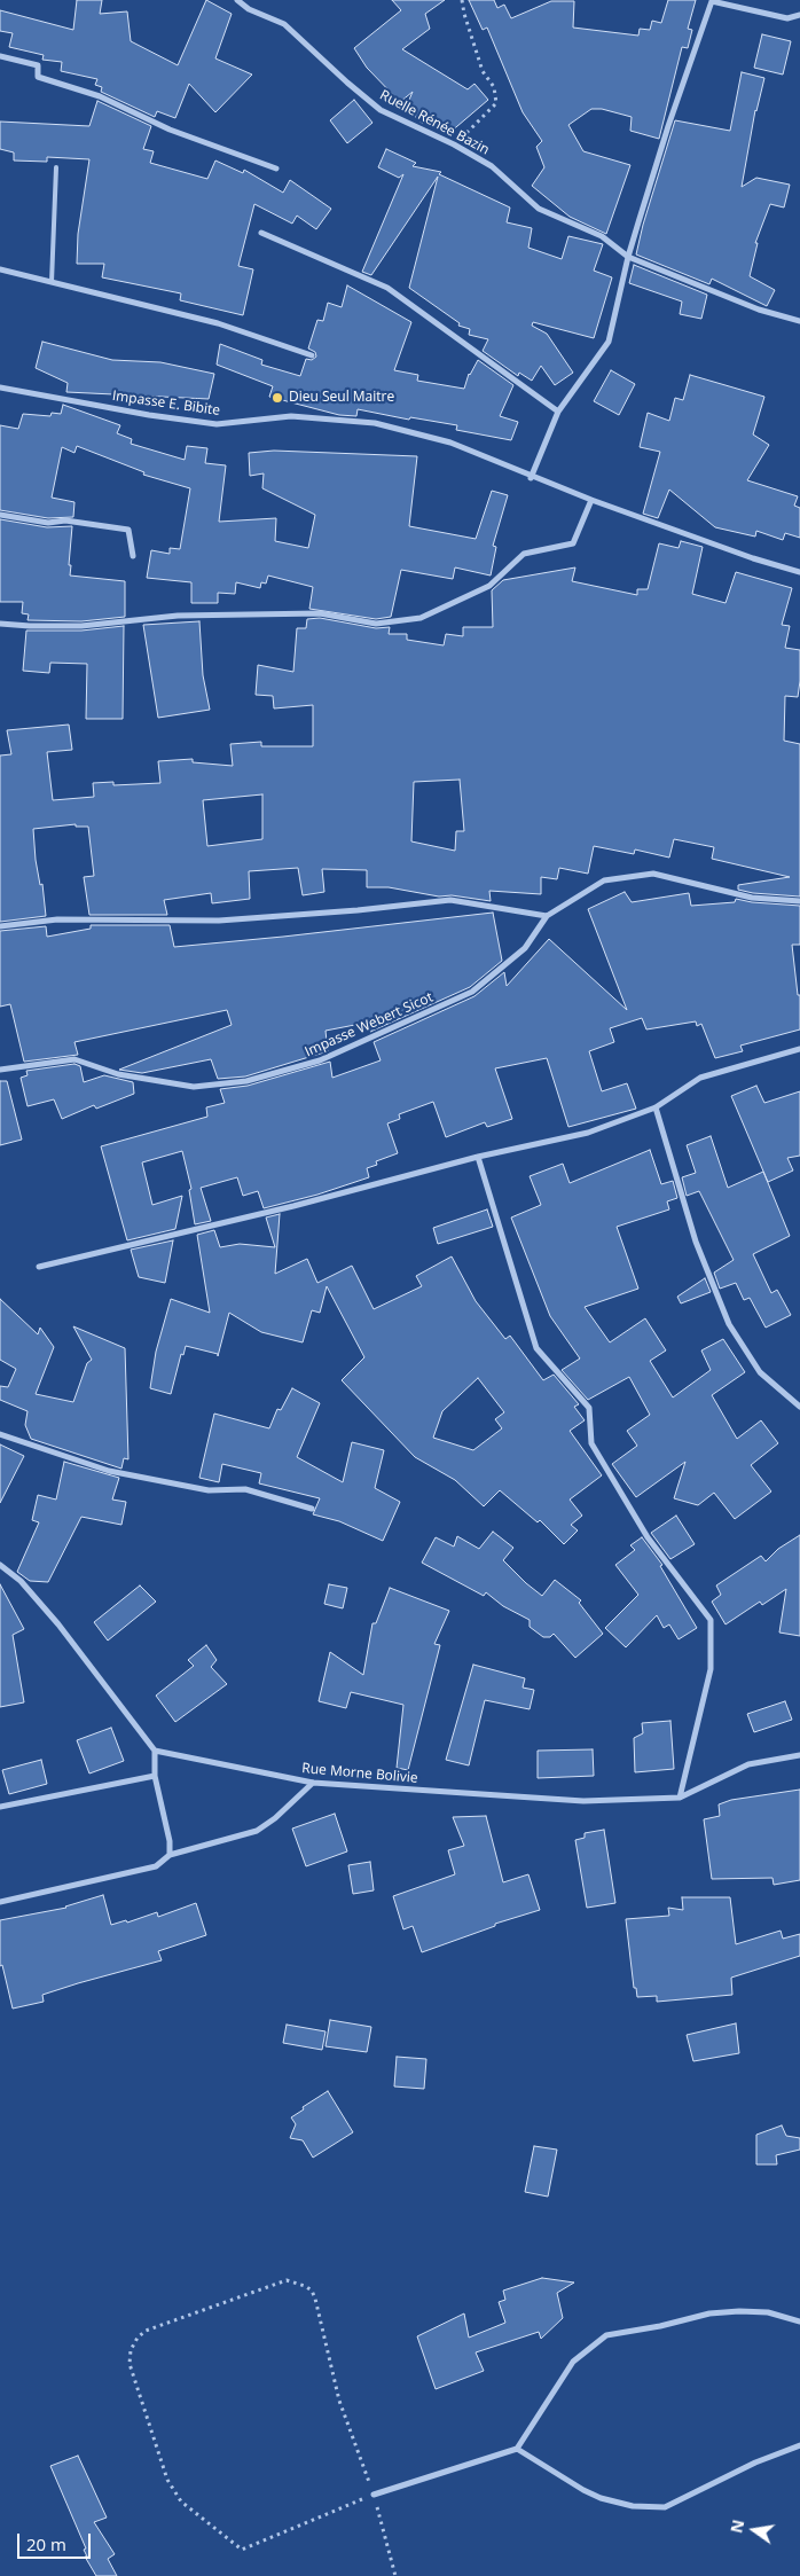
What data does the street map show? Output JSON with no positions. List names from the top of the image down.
{
  "streets": {
    "street": [
      "Ruelle Rénée Bazin",
      "Impasse E. Bibite",
      "Impasse Webert Sicot",
      "Rue Morne Bolivie"
    ]
  },
  "places": ["Dieu Seul Maitre"],
  "scale_bar": "20 m",
  "north": "left"
}
